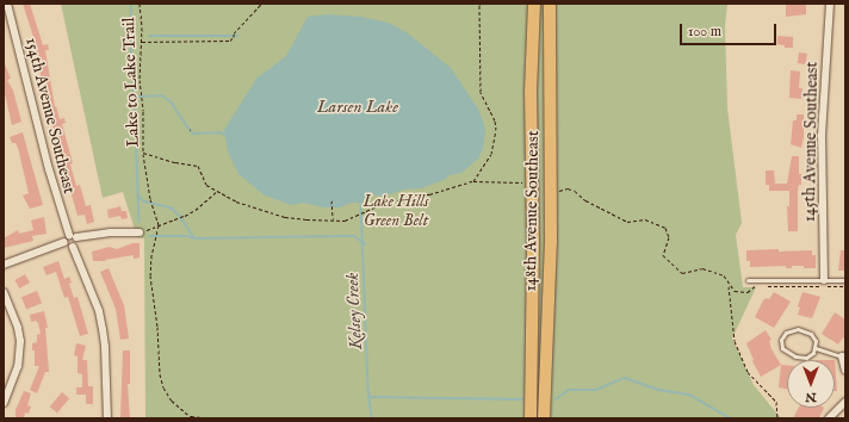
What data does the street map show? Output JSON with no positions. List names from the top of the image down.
{
  "streets": {
    "main road": ["148th Avenue Southeast"],
    "street": ["154th Avenue Southeast", "145th Avenue Southeast"],
    "path": ["Lake to Lake Trail"]
  },
  "water": ["Larsen Lake", "Kelsey Creek"],
  "parks": ["Lake Hills Green Belt"],
  "scale_bar": "100 m",
  "north": "bottom"
}
